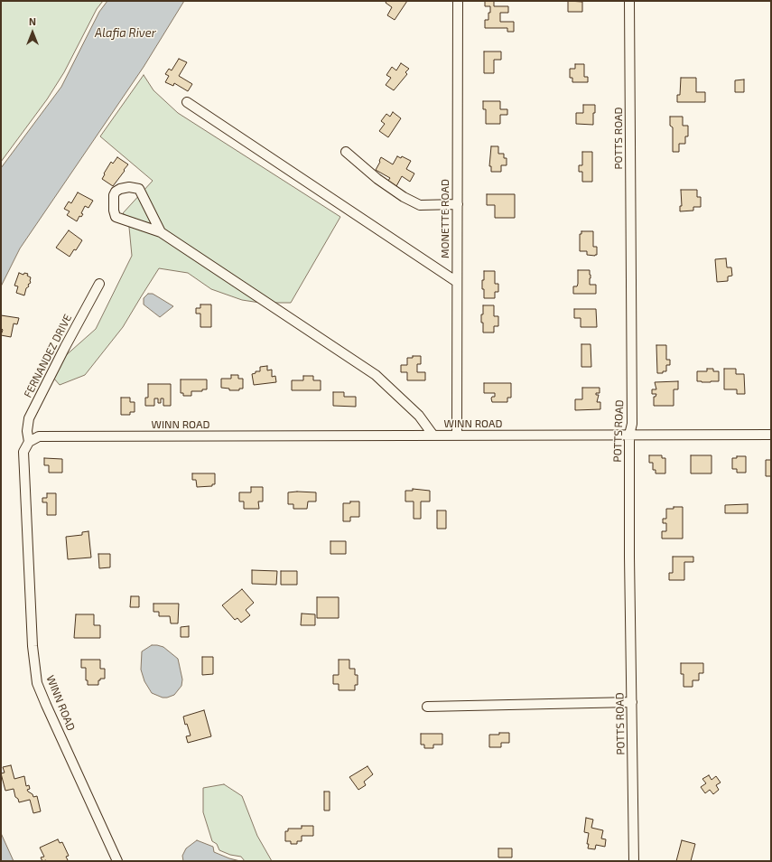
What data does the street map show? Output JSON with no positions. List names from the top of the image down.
{
  "streets": {
    "street": [
      "POTTS ROAD",
      "MONETTE ROAD",
      "FERNANDEZ DRIVE",
      "WINN ROAD"
    ]
  },
  "crossings": [
    ["POTTS ROAD", "WINN ROAD"],
    ["MONETTE ROAD", "WINN ROAD"],
    ["FERNANDEZ DRIVE", "WINN ROAD"]
  ],
  "water": ["Alafia River"],
  "north": "top"
}
